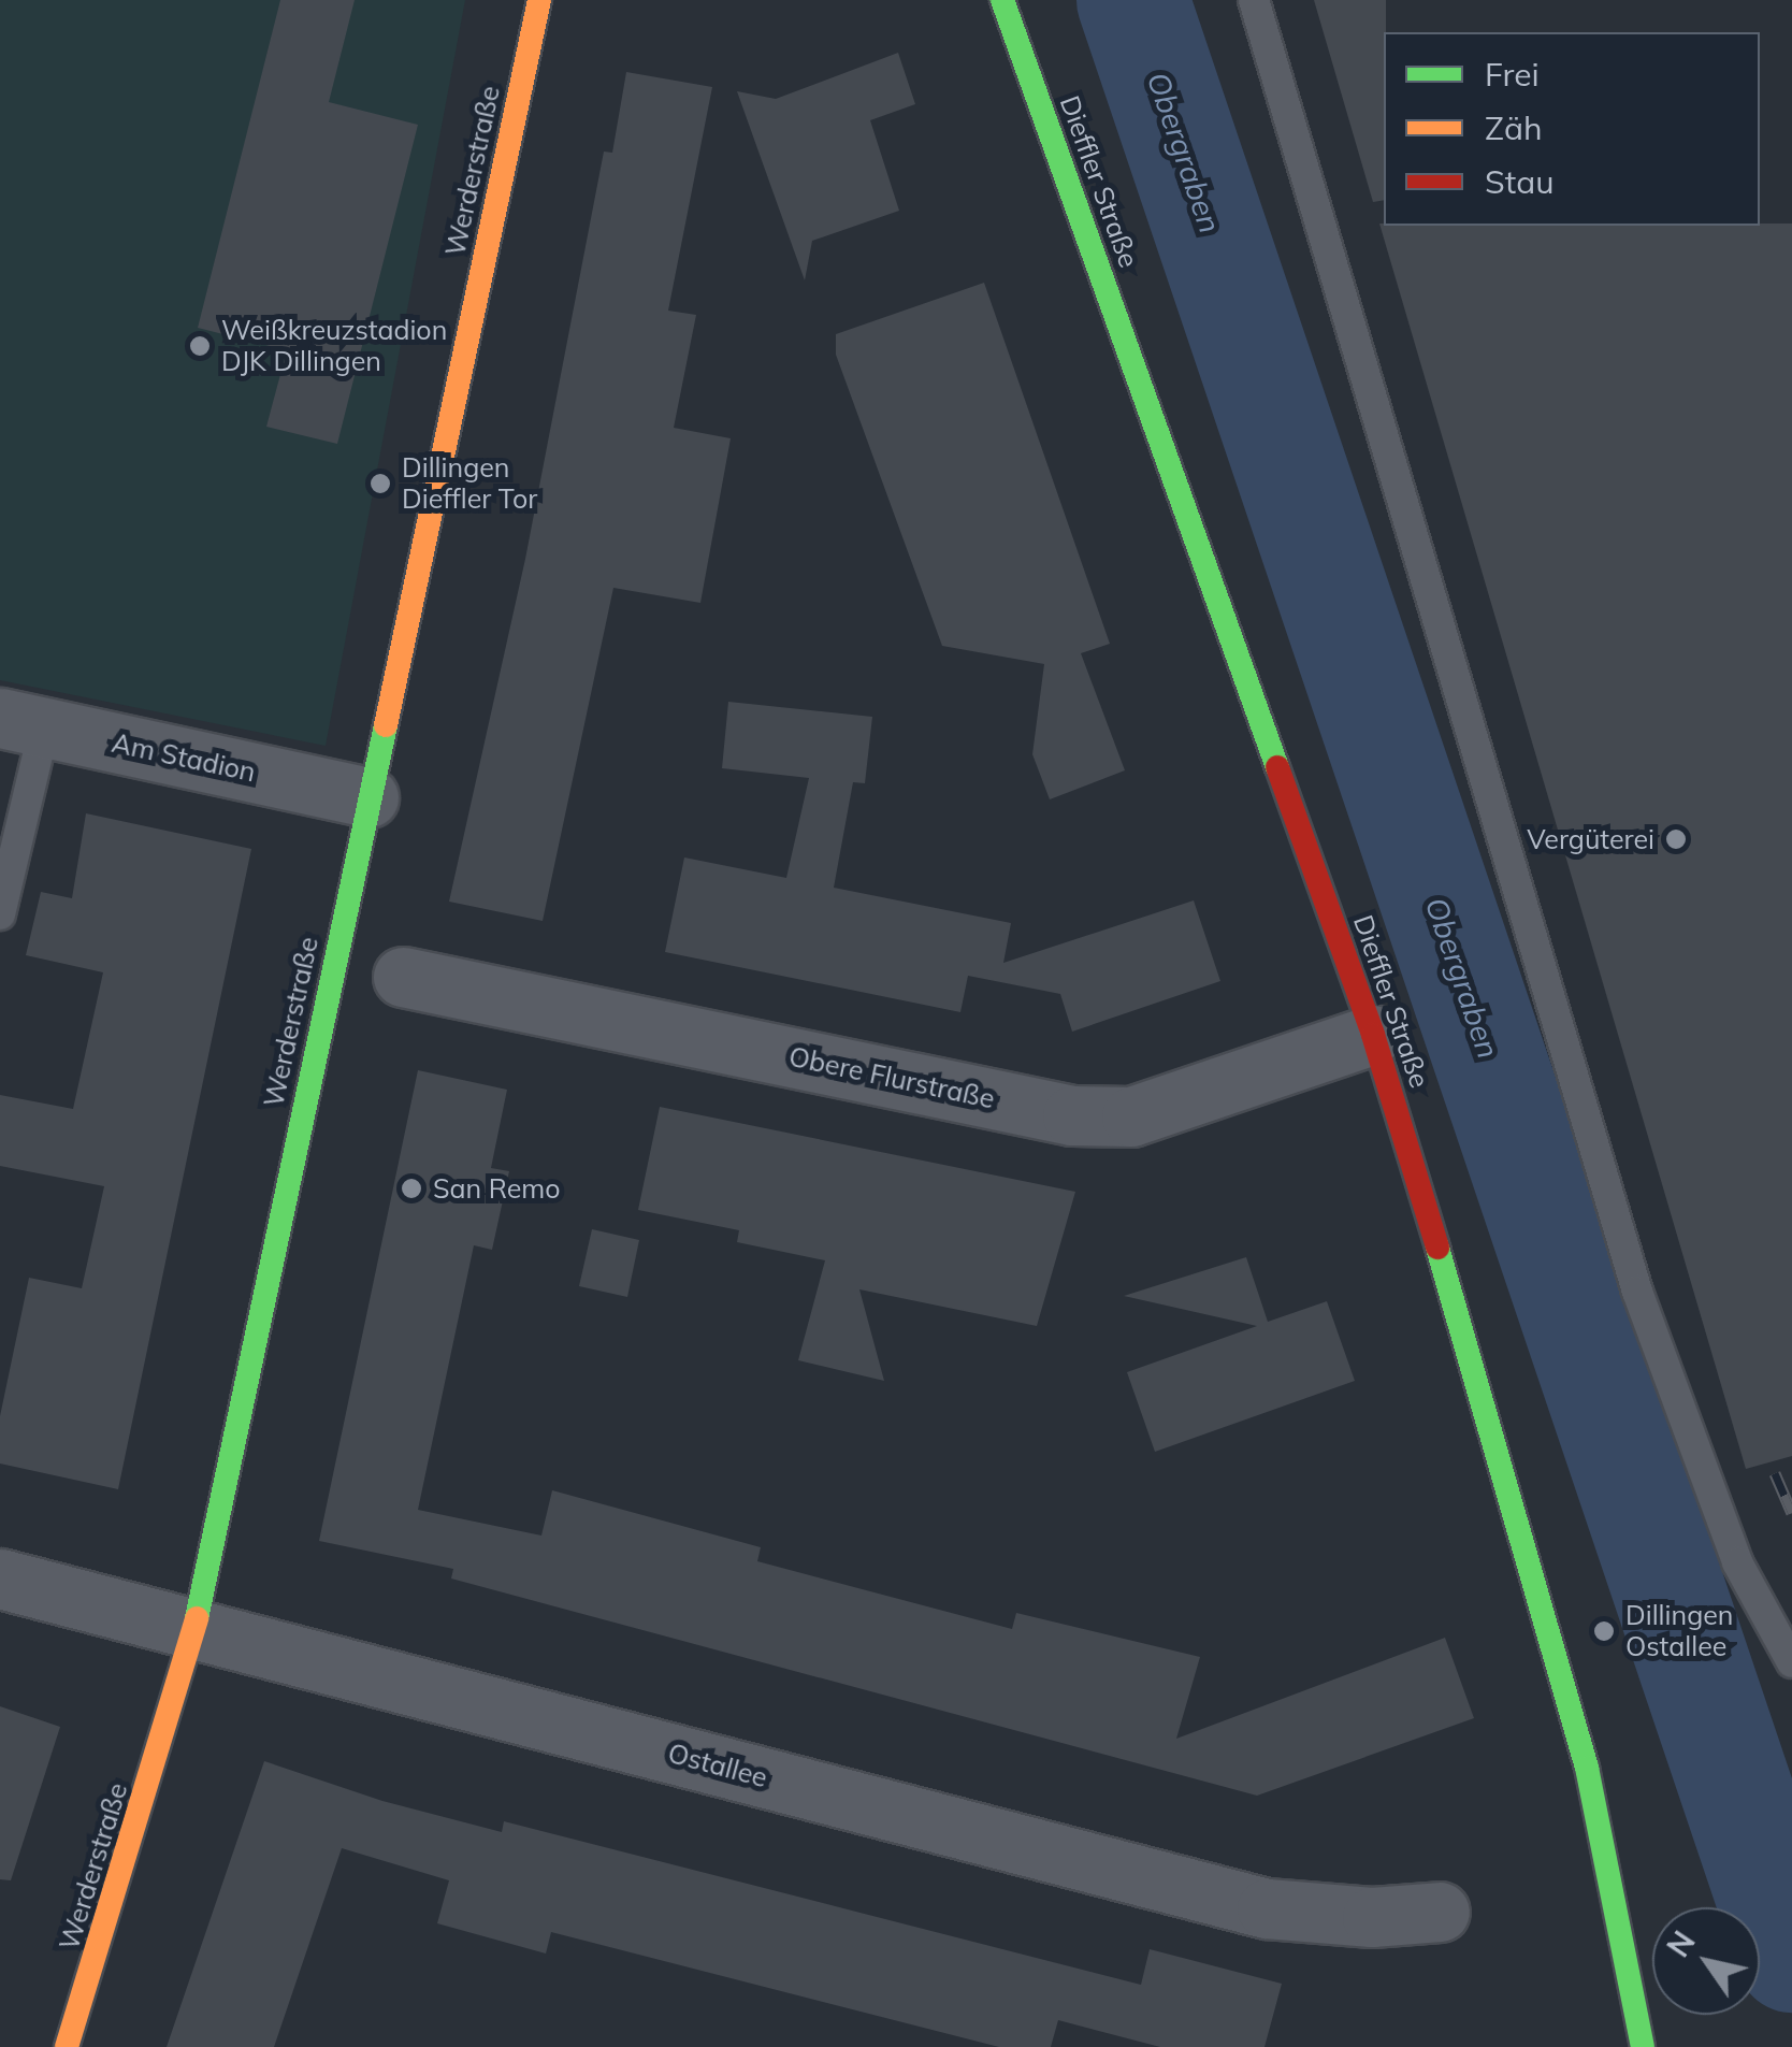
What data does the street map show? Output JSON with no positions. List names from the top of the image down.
{
  "streets": {
    "main road": ["Werderstraße", "Dieffler Straße"],
    "street": ["Am Stadion", "Obere Flurstraße", "Ostallee"]
  },
  "crossings": [
    ["Werderstraße", "Am Stadion"],
    ["Werderstraße", "Ostallee"],
    ["Dieffler Straße", "Obere Flurstraße"]
  ],
  "water": ["Obergraben"],
  "places": [
    "Weißkreuzstadion DJK Dillingen",
    "Dillingen Dieffler Tor",
    "Vergüterei",
    "San Remo",
    "Dillingen Ostallee"
  ],
  "legend": ["Frei", "Zäh", "Stau"],
  "north": "top left"
}
